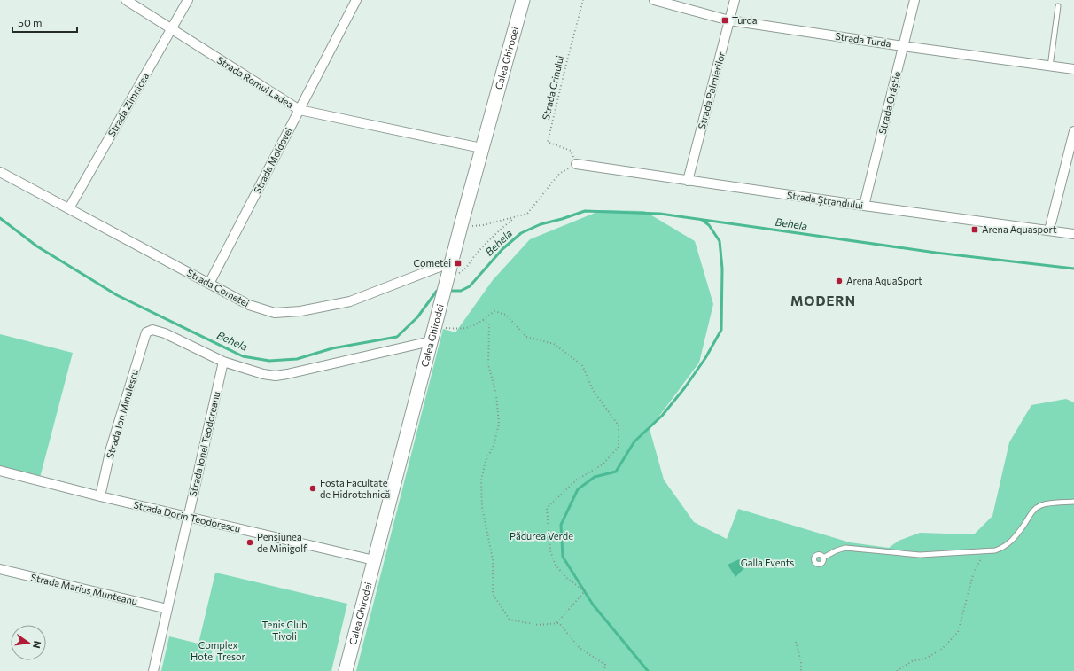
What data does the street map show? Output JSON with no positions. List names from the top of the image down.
{
  "streets": {
    "street": [
      "Strada Turda",
      "Calea Ghirodei",
      "Strada Romul Ladea",
      "Strada Palmierilor",
      "Strada Orăștie",
      "Strada Zimnicea",
      "Strada Moldovei",
      "Strada Ștrandului",
      "Strada Cometei",
      "Strada Ion Minulescu",
      "Strada Ionel Teodoreanu",
      "Strada Dorin Teodorescu",
      "Strada Marius Munteanu"
    ],
    "path": ["Strada Crinului"]
  },
  "crossings": [
    ["Strada Turda", "Strada Palmierilor"],
    ["Strada Turda", "Strada Orăștie"],
    ["Calea Ghirodei", "Strada Romul Ladea"],
    ["Calea Ghirodei", "Strada Cometei"],
    ["Calea Ghirodei", "Strada Dorin Teodorescu"],
    ["Strada Romul Ladea", "Strada Zimnicea"],
    ["Strada Romul Ladea", "Strada Moldovei"],
    ["Strada Crinului", "Strada Ștrandului"],
    ["Strada Palmierilor", "Strada Ștrandului"],
    ["Strada Orăștie", "Strada Ștrandului"],
    ["Strada Zimnicea", "Strada Cometei"],
    ["Strada Moldovei", "Strada Cometei"],
    ["Strada Ion Minulescu", "Strada Ionel Teodoreanu"],
    ["Strada Ion Minulescu", "Strada Dorin Teodorescu"],
    ["Strada Ionel Teodoreanu", "Strada Dorin Teodorescu"],
    ["Strada Ionel Teodoreanu", "Strada Marius Munteanu"]
  ],
  "districts": ["MODERN"],
  "water": ["Behela"],
  "parks": [
    "Pădurea Verde",
    "Galla Events",
    "Tenis Club Tivoli",
    "Complex Hotel Tresor"
  ],
  "places": {
    "transit": ["Turda", "Arena Aquasport", "Cometei"],
    "other": ["Arena AquaSport", "Fosta Facultate de Hidrotehnică", "Pensiunea de Minigolf"]
  },
  "scale_bar": "50 m",
  "north": "right"
}
